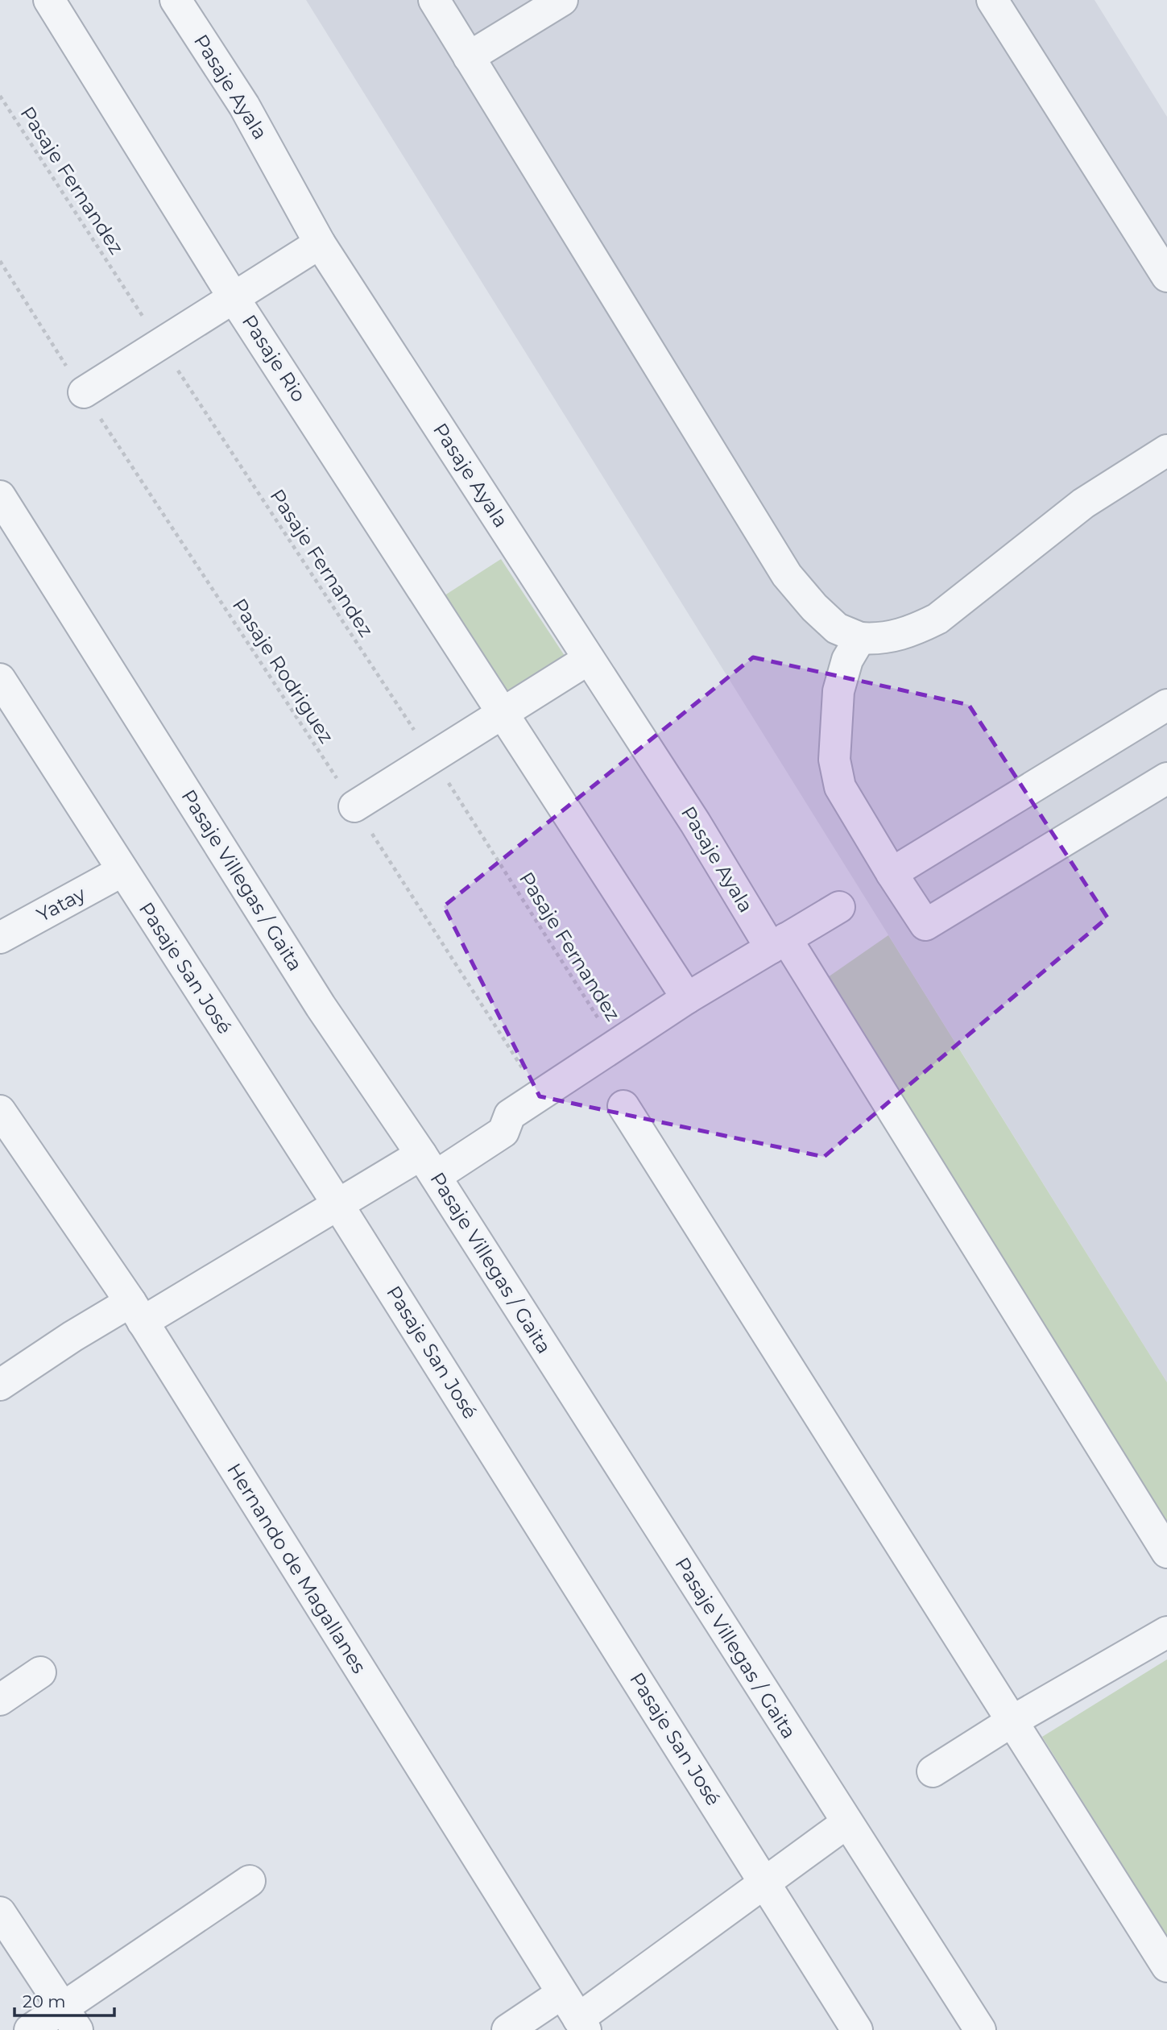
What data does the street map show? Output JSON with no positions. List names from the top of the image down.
{
  "streets": {
    "street": [
      "Pasaje Ayala",
      "Pasaje Rio",
      "Pasaje Villegas / Gaita",
      "Yatay",
      "Pasaje San José",
      "Hernando de Magallanes"
    ],
    "path": ["Pasaje Fernandez", "Pasaje Rodriguez"]
  },
  "crossings": [
    ["Yatay", "Pasaje San José"]
  ],
  "scale_bar": "20 m"
}
